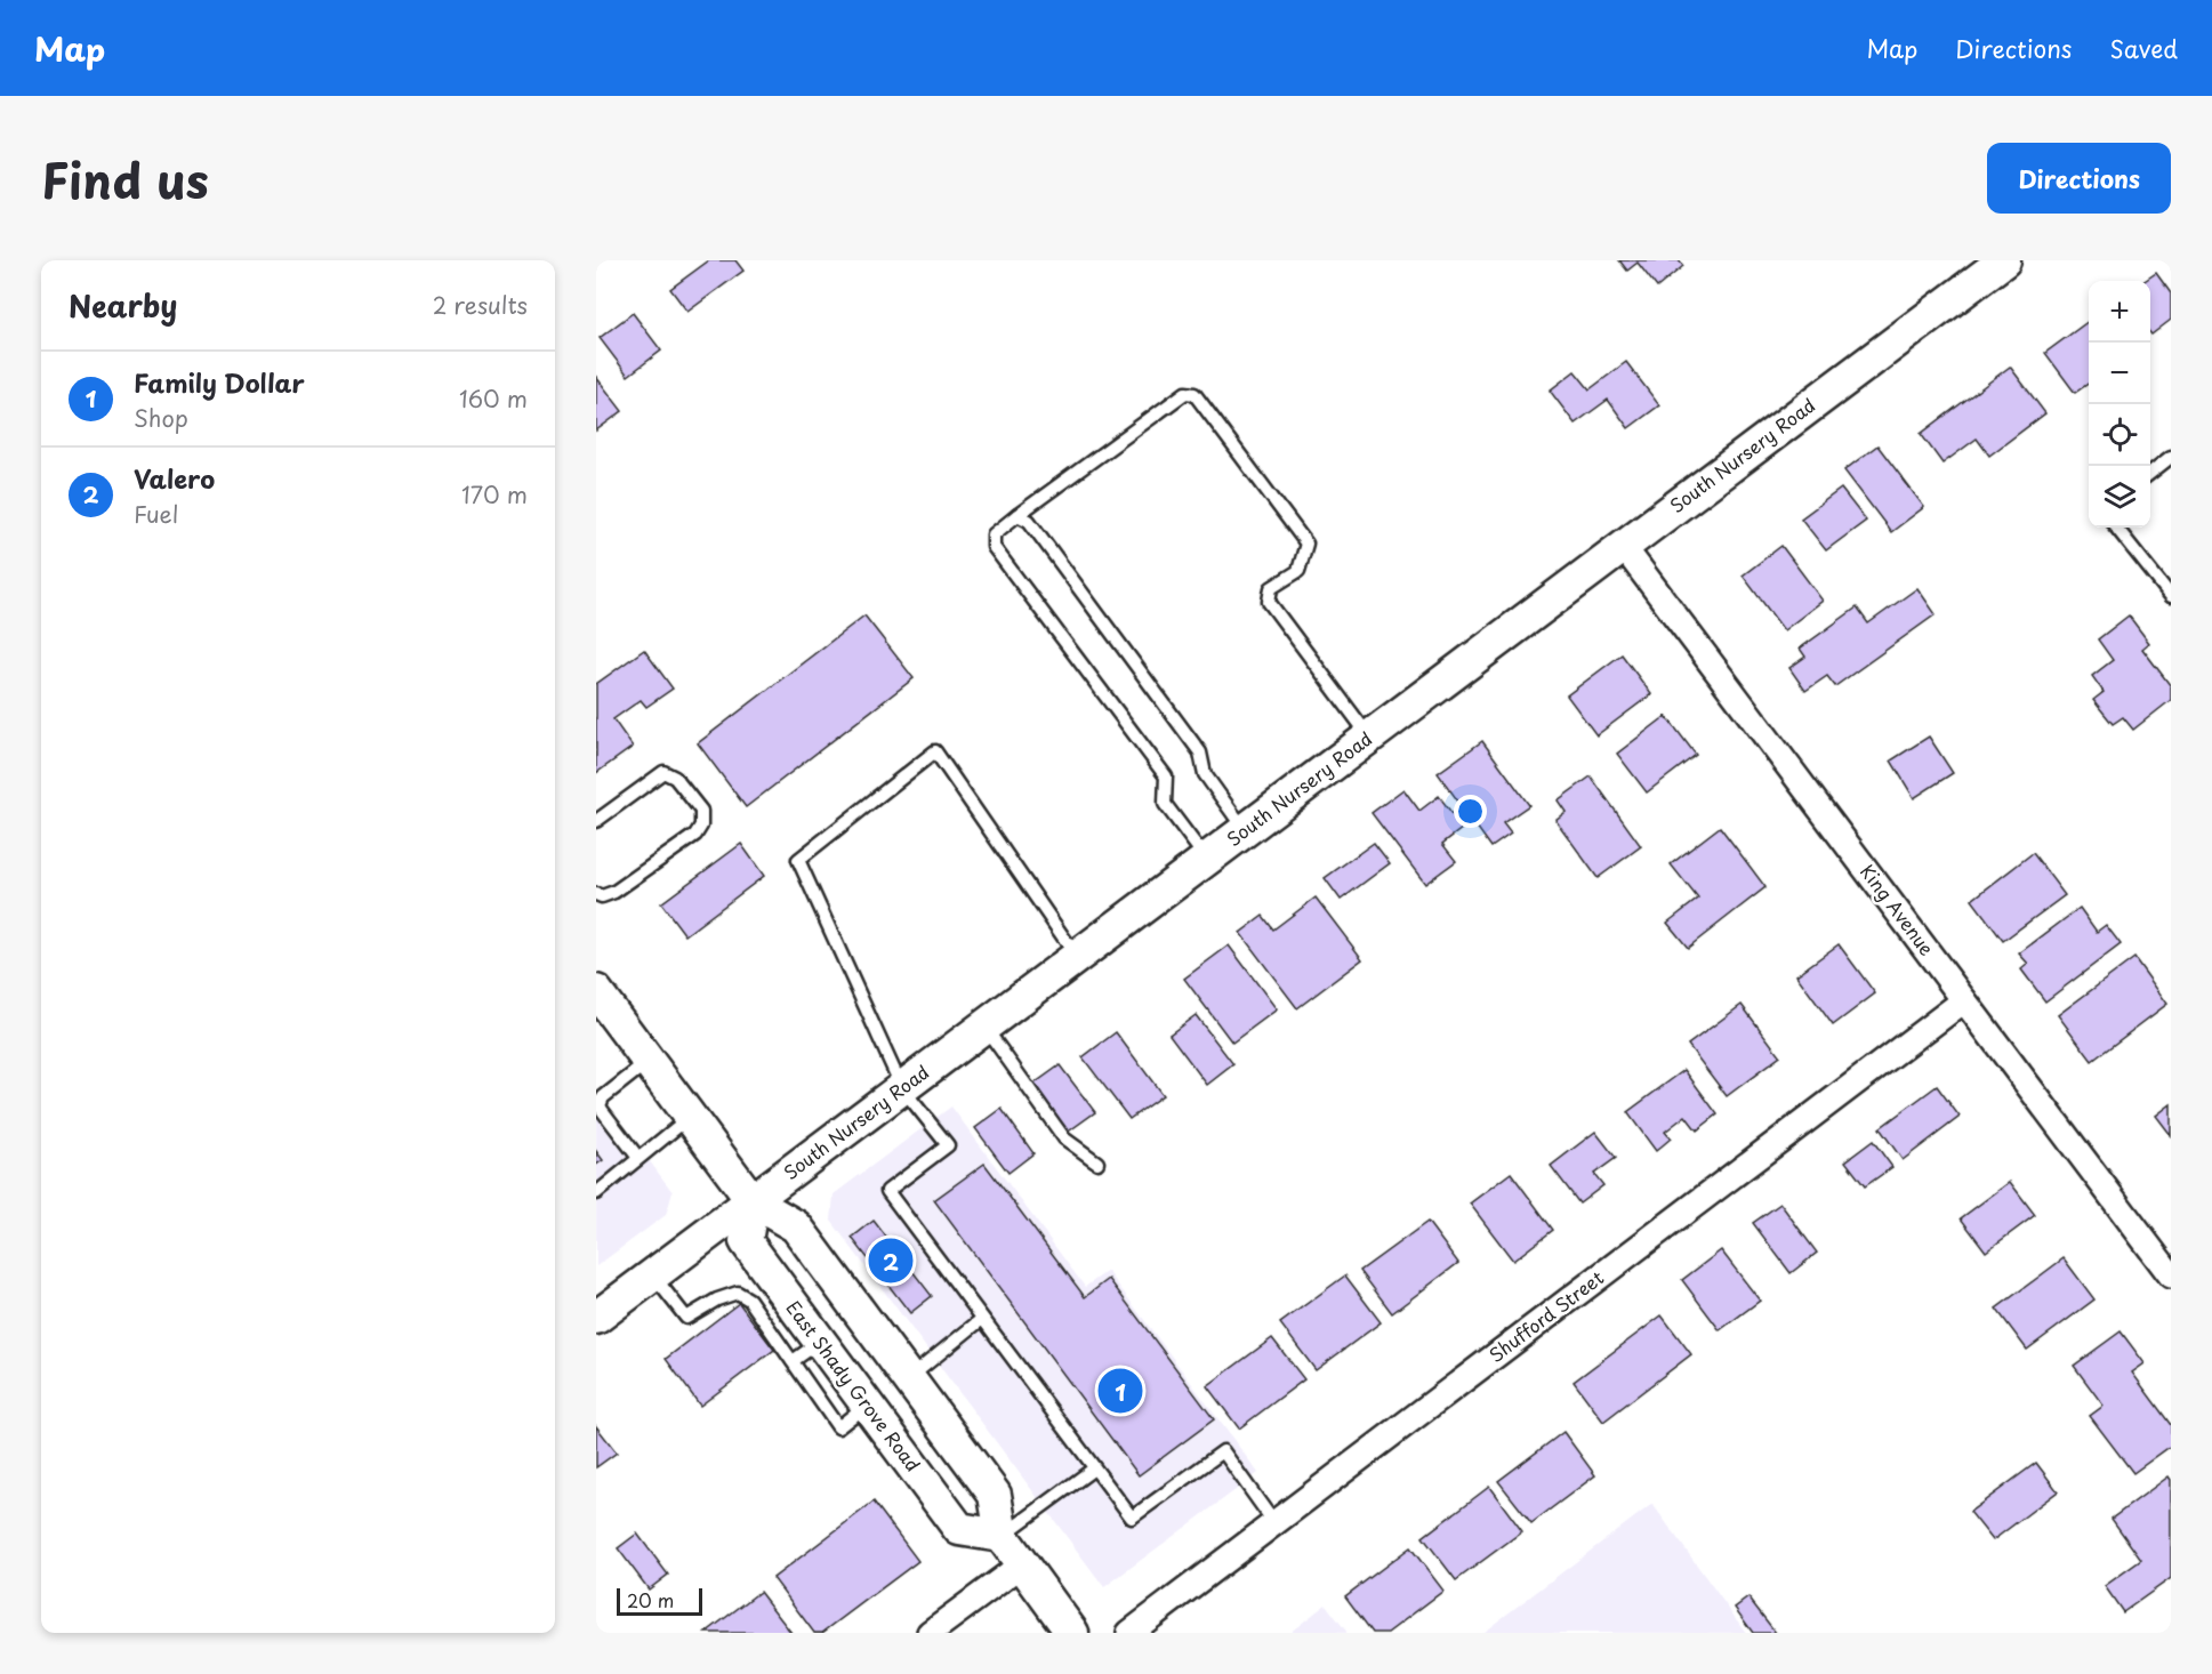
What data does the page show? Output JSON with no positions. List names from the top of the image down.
{
  "streets": {
    "street": [
      "South Nursery Road",
      "King Avenue",
      "Shufford Street",
      "East Shady Grove Road"
    ]
  },
  "crossings": [
    ["South Nursery Road", "King Avenue"],
    ["South Nursery Road", "East Shady Grove Road"],
    ["King Avenue", "Shufford Street"]
  ],
  "scale_bar": "20 m",
  "page": {
    "header": "Map",
    "nav": ["Map", "Directions", "Saved"],
    "title": "Find us",
    "buttons": "Directions",
    "heading": ["Nearby", "2 results"],
    "map_buttons": ["+", "−"],
    "list": [
      {
        "mark": "1",
        "name": "Family Dollar",
        "note": "Shop",
        "value": "160 m"
      },
      {
        "mark": "2",
        "name": "Valero",
        "note": "Fuel",
        "value": "170 m"
      }
    ],
    "pins": ["2", "1"],
    "scale": "20 m"
  }
}
